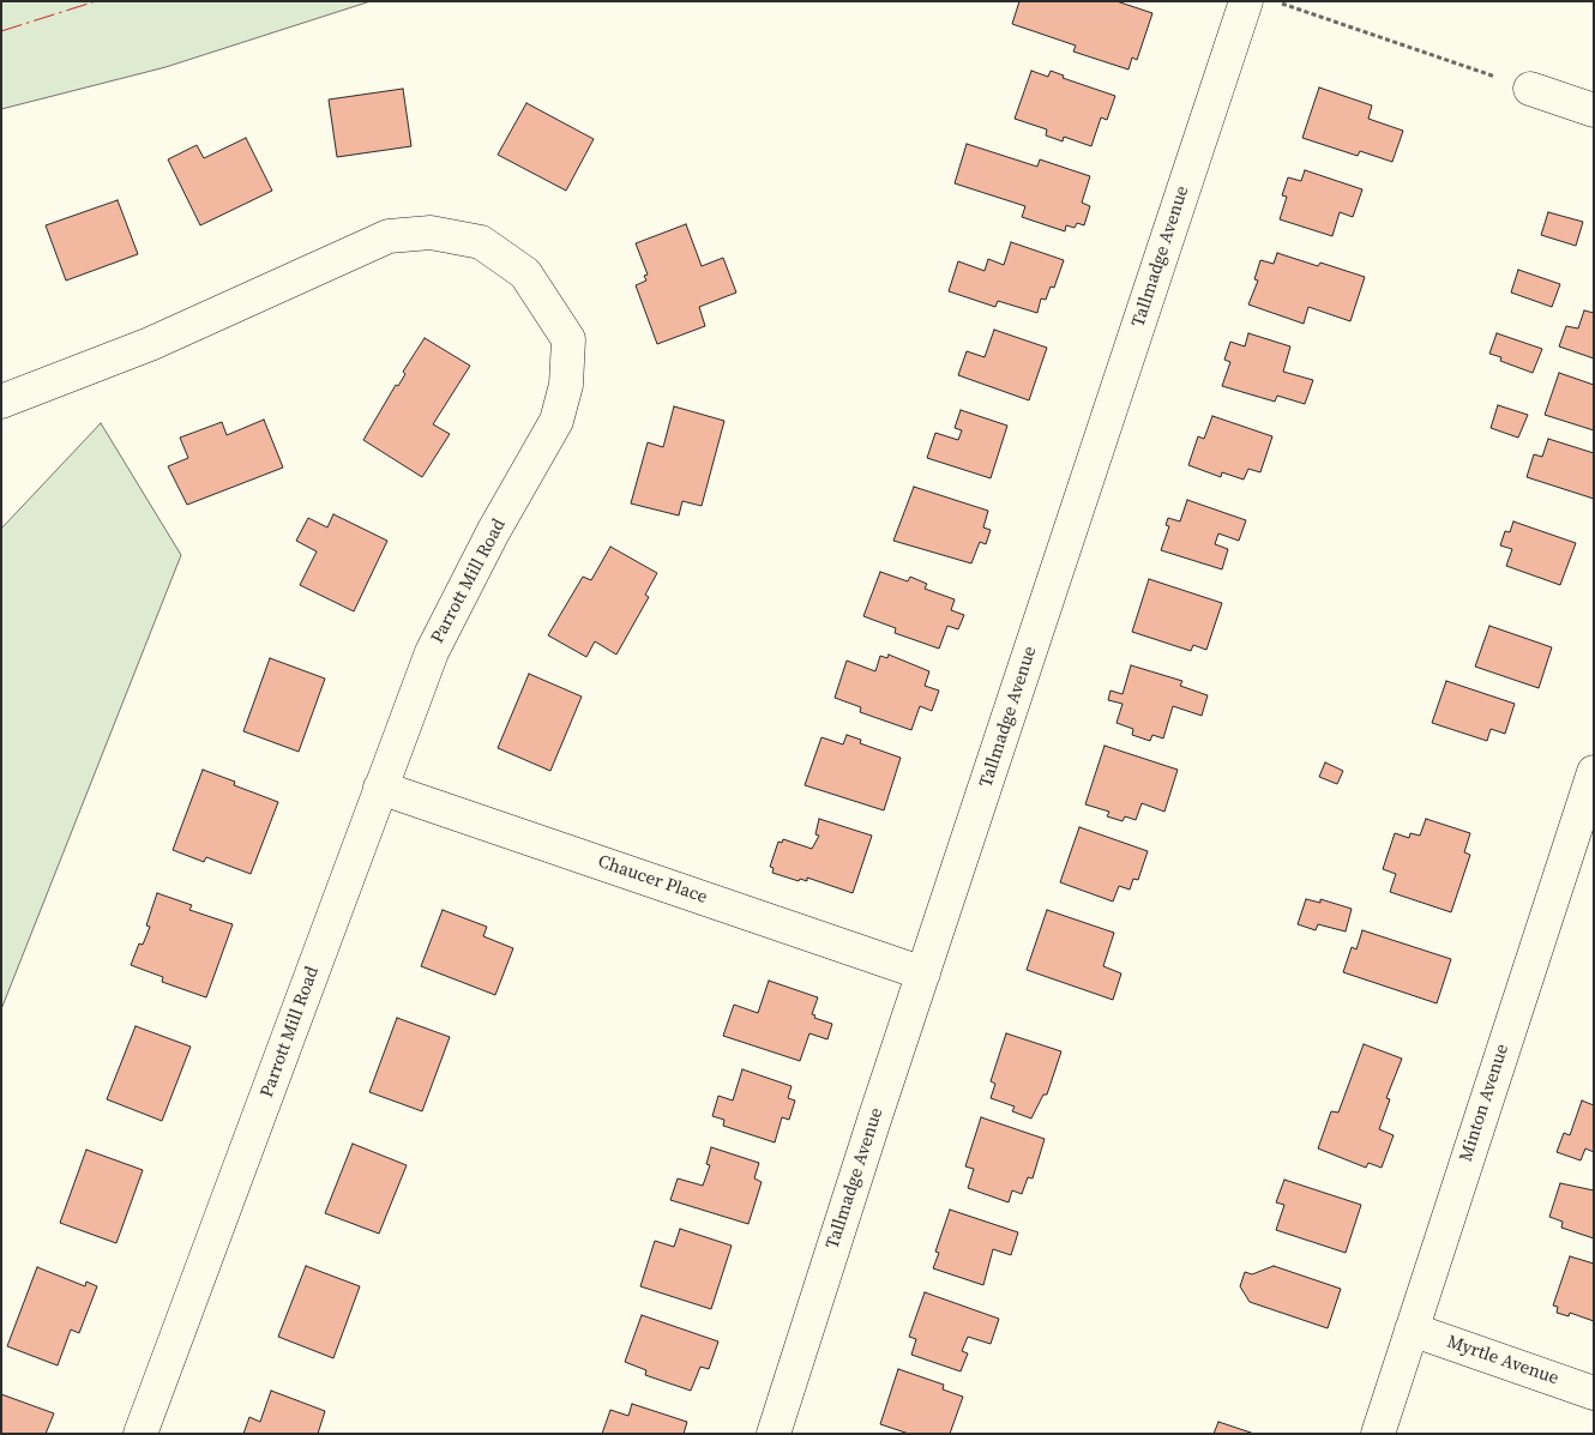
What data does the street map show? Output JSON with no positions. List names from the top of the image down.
{
  "streets": {
    "street": [
      "Tallmadge Avenue",
      "Parrott Mill Road",
      "Chaucer Place",
      "Minton Avenue",
      "Myrtle Avenue"
    ]
  },
  "crossings": [
    ["Tallmadge Avenue", "Chaucer Place"],
    ["Parrott Mill Road", "Chaucer Place"],
    ["Minton Avenue", "Myrtle Avenue"]
  ]
}
